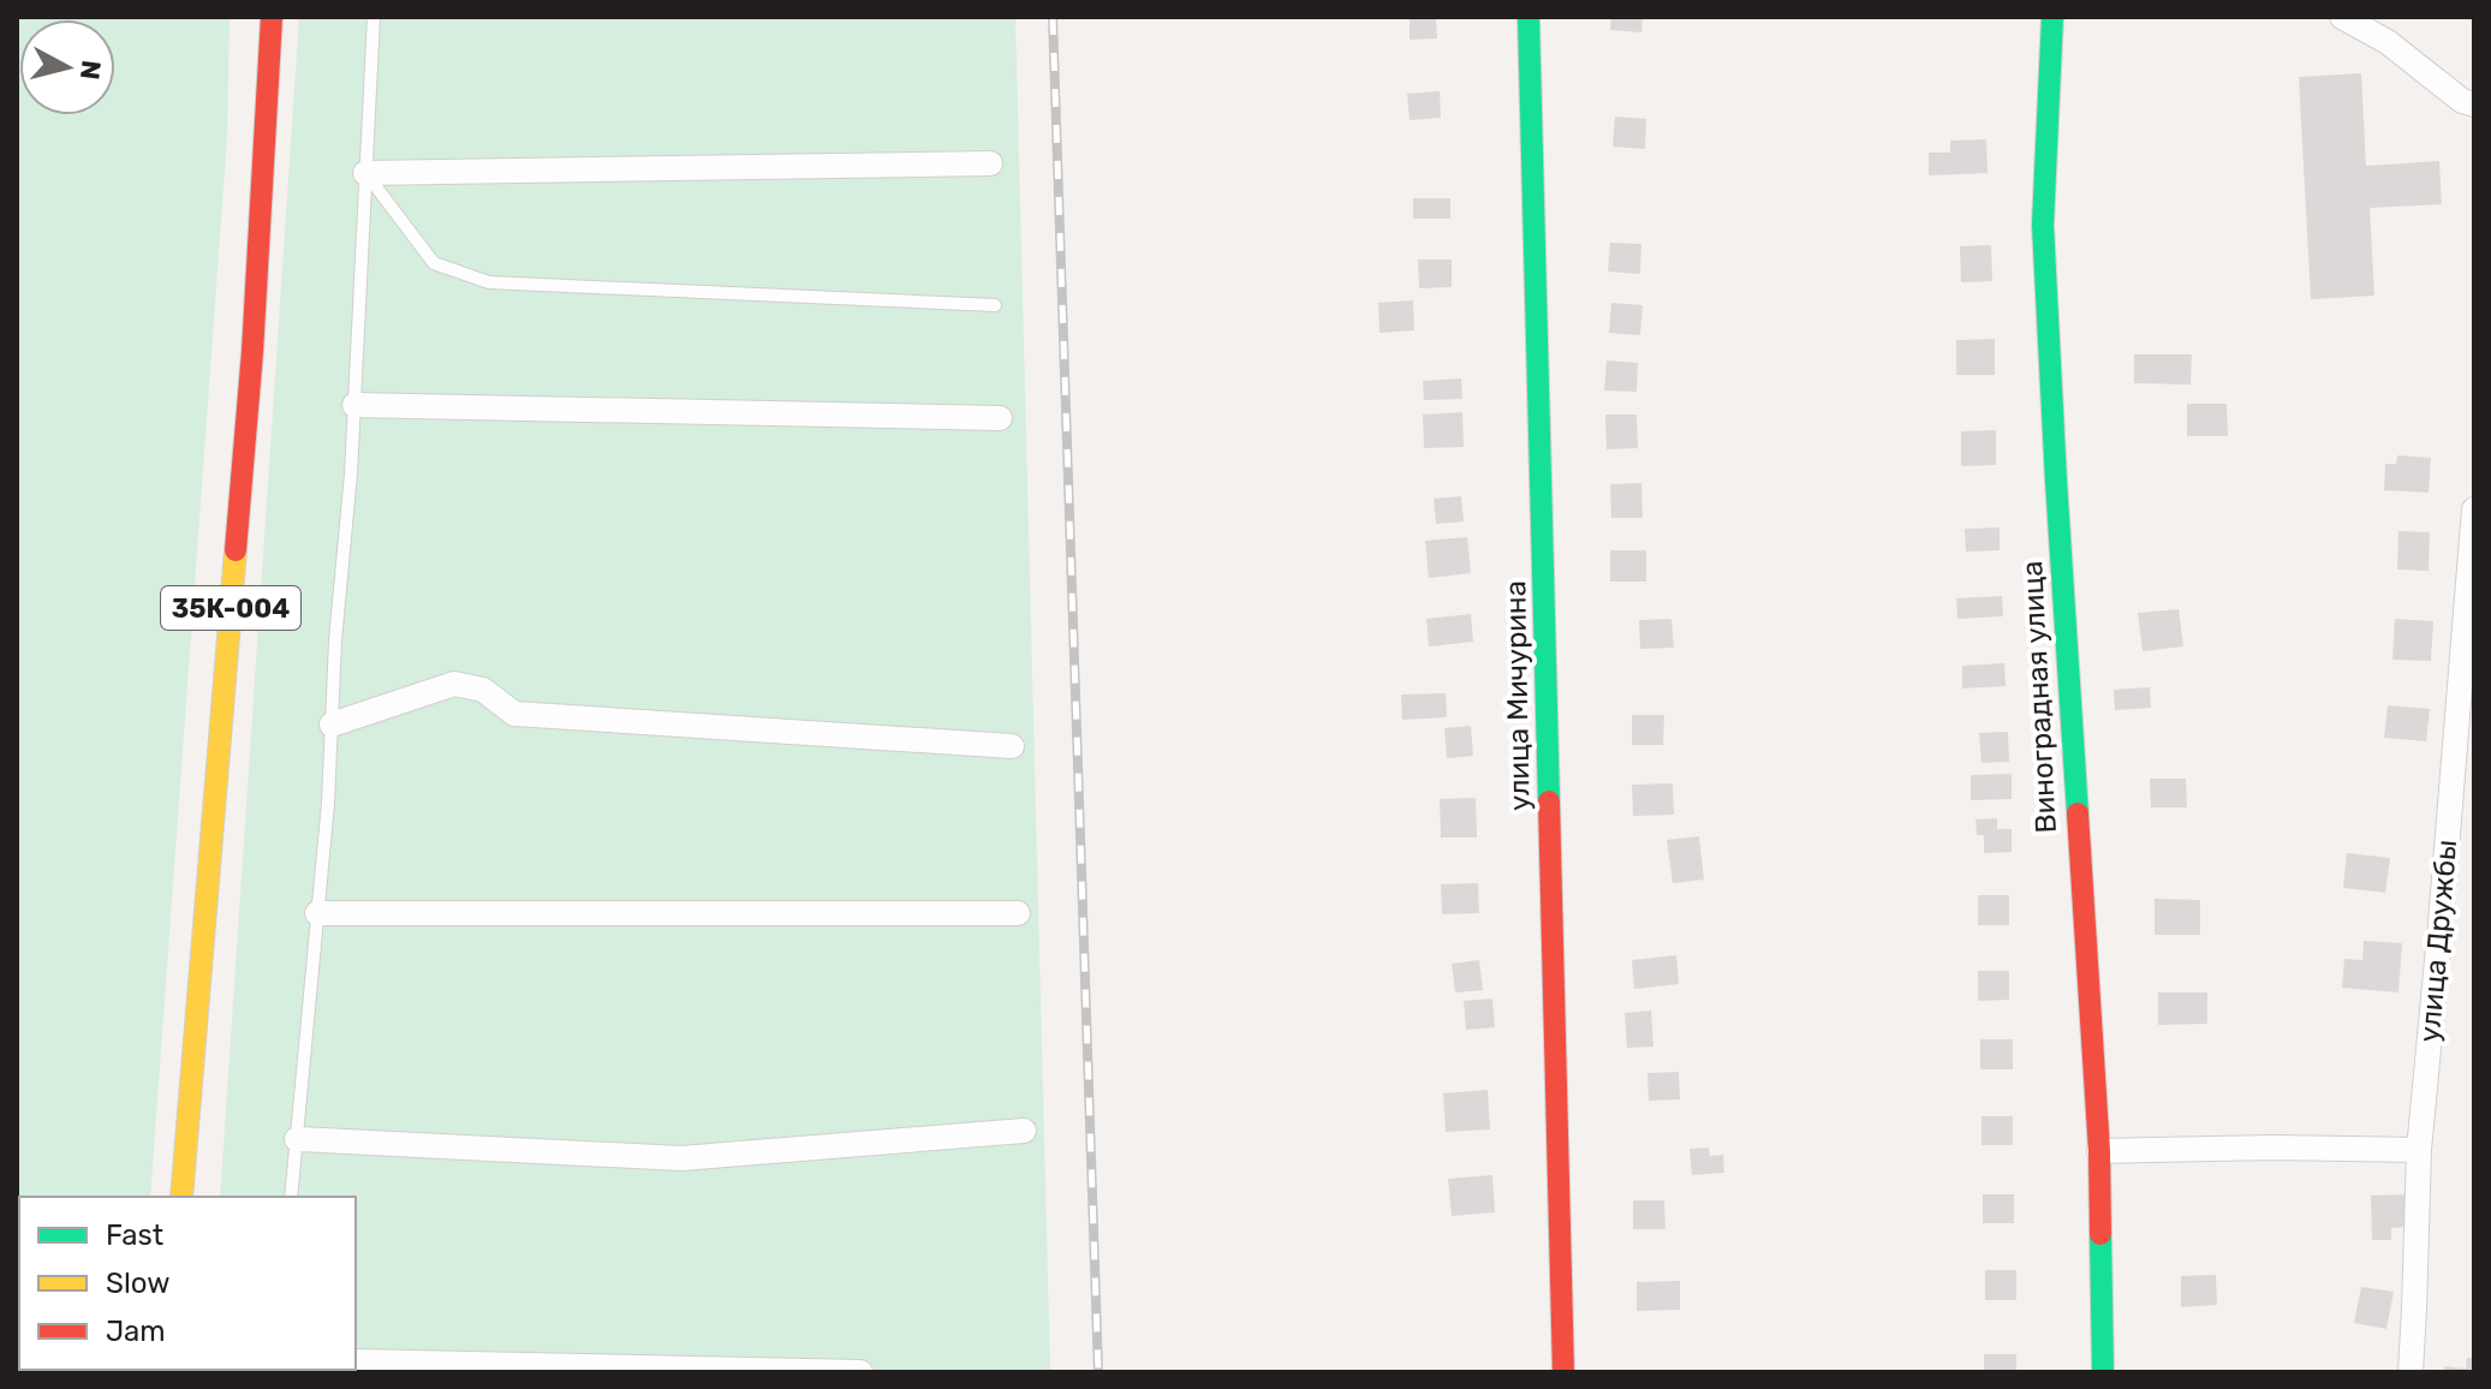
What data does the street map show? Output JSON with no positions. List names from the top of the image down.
{
  "streets": {
    "street": [
      "35К-004",
      "улица Мичурина",
      "Виноградная улица",
      "улица Дружбы"
    ]
  },
  "legend": ["Fast", "Slow", "Jam"],
  "north": "right"
}
